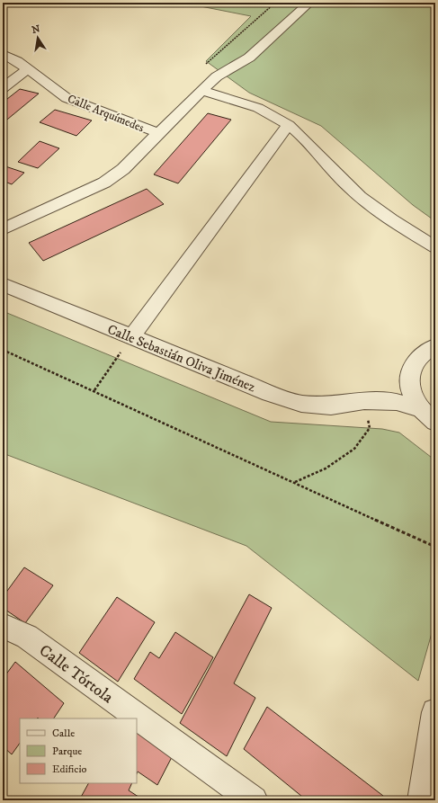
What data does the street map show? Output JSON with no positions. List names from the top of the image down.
{
  "streets": {
    "street": ["Calle Arquímedes", "Calle Sebastián Oliva Jiménez", "Calle Tórtola"]
  },
  "legend": ["Calle", "Parque", "Edificio"],
  "north": "top"
}
